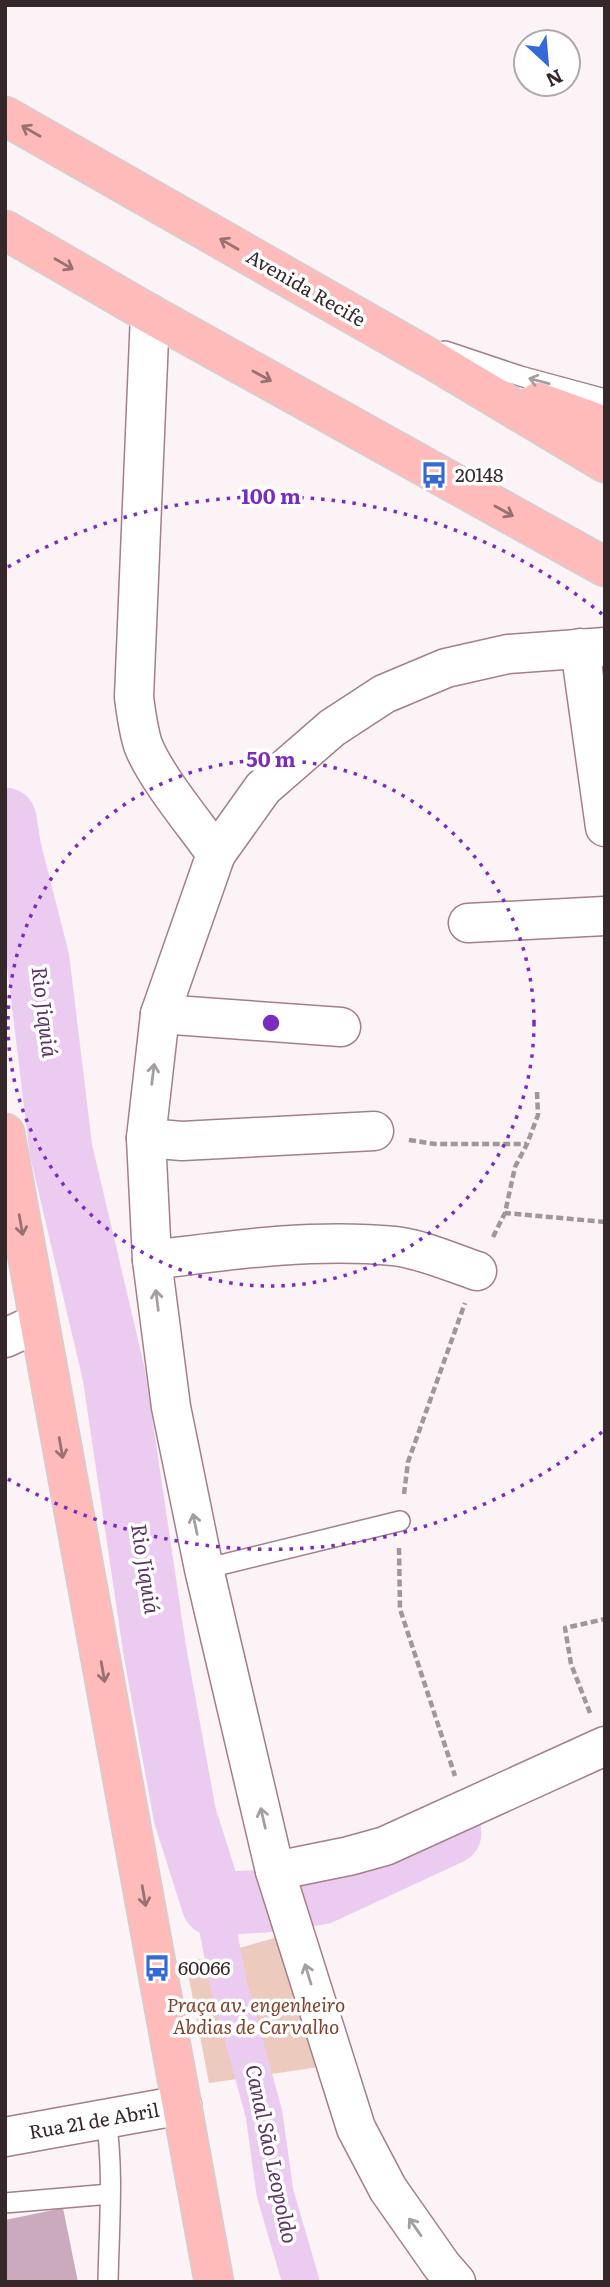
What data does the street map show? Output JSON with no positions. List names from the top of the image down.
{
  "streets": {
    "main road": ["Avenida Recife"],
    "street": ["Rua 21 de Abril"]
  },
  "water": ["Rio Jiquiá", "Canal São Leopoldo"],
  "parks": ["Praça av. engenheiro Abdias de Carvalho"],
  "places": {
    "bus stop": ["20148", "60066"]
  },
  "north": "bottom right",
  "rings": ["100 m", "50 m"]
}
